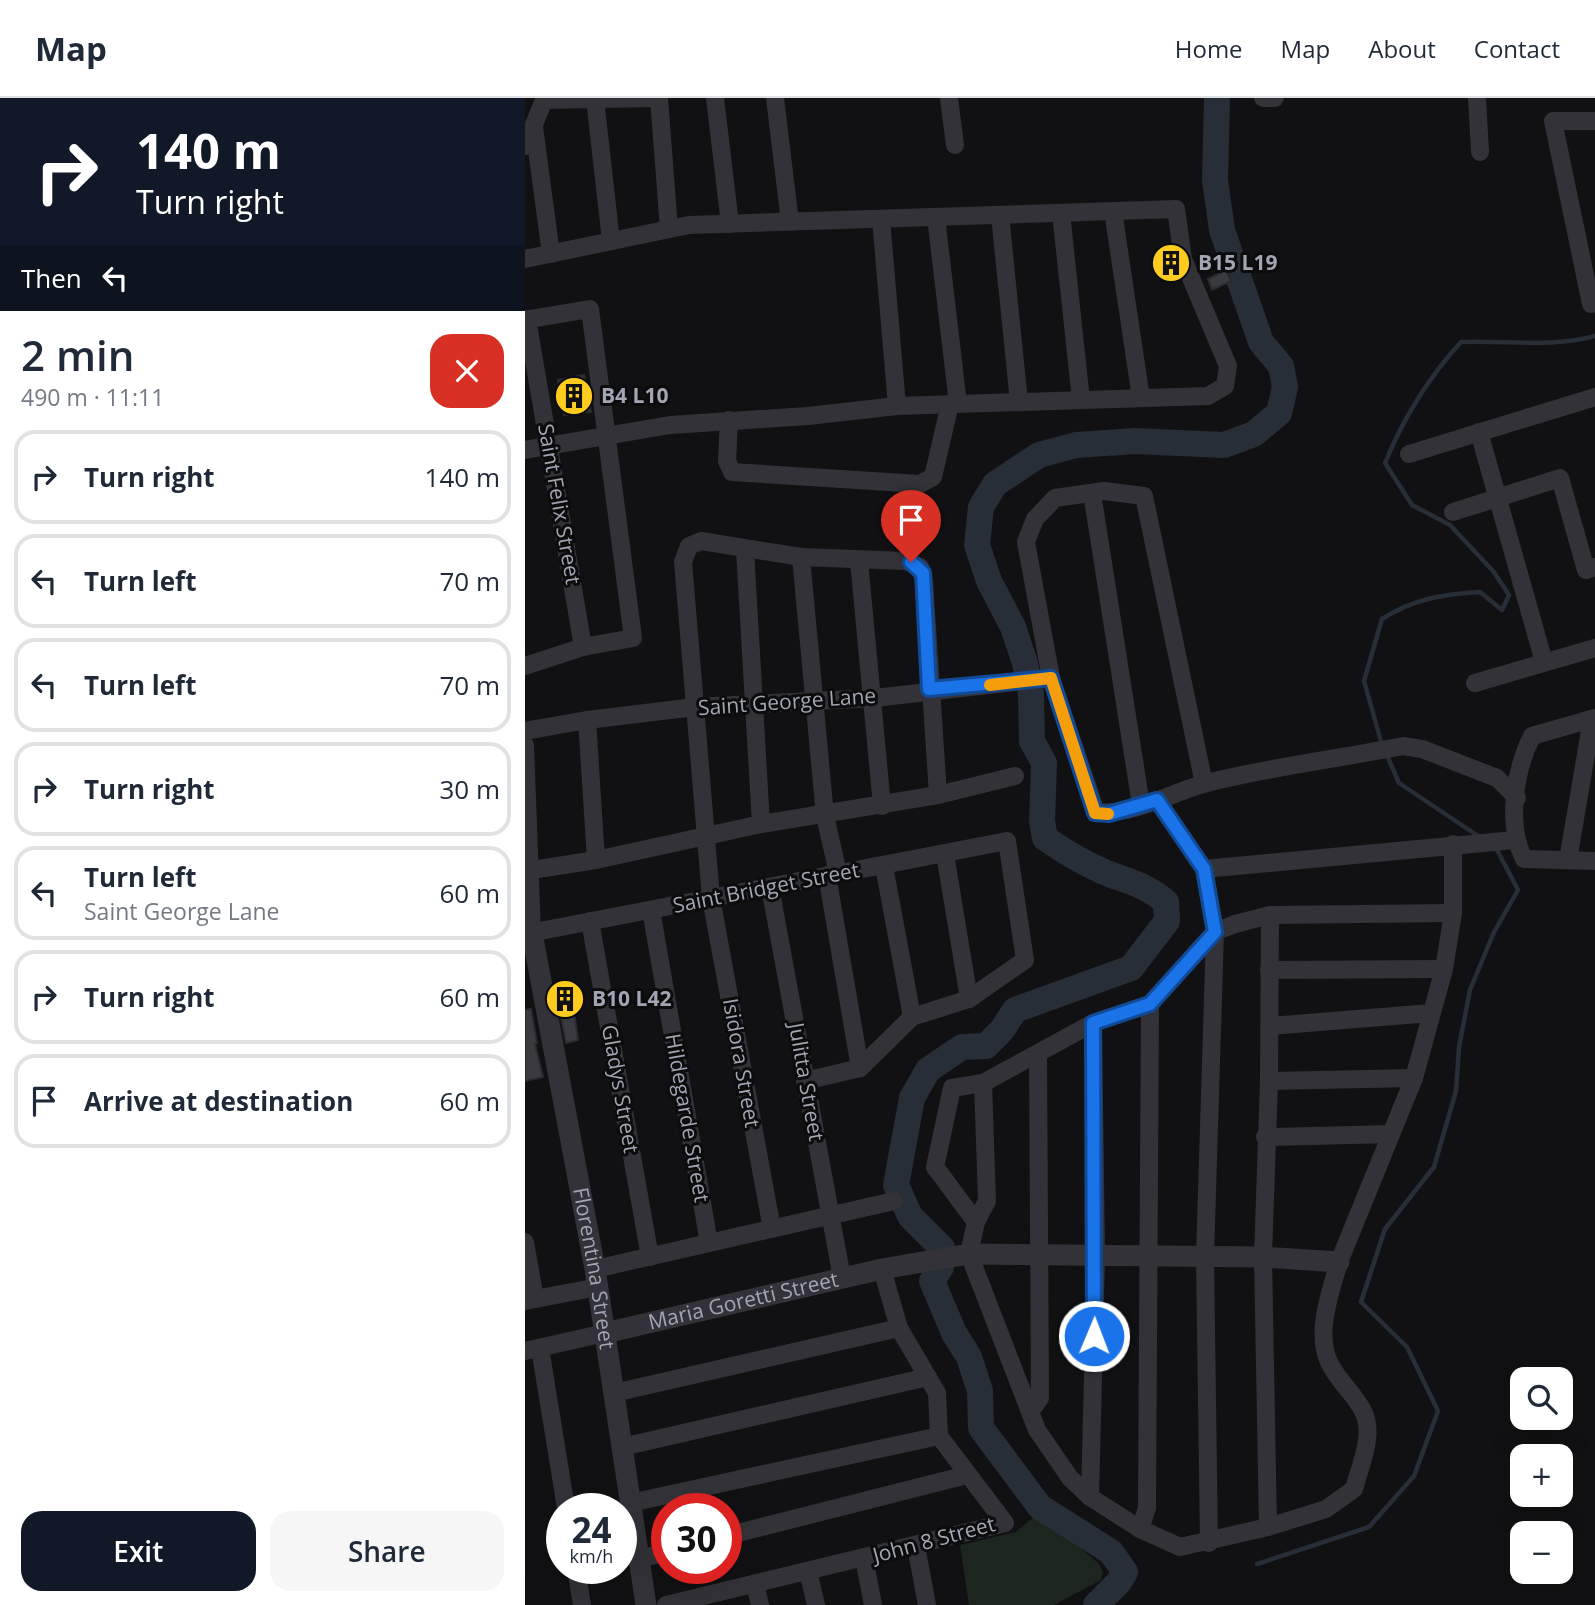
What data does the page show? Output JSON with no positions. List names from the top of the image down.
{
  "streets": {
    "street": [
      "Saint Felix Street",
      "Saint George Lane",
      "Saint Bridget Street",
      "Isidora Street",
      "Julitta Street",
      "Gladys Street",
      "Hildegarde Street",
      "Florentina Street",
      "Maria Goretti Street",
      "John 8 Street"
    ]
  },
  "crossings": [
    ["Saint George Lane", "Isidora Street"],
    ["Saint Bridget Street", "Isidora Street"],
    ["Saint Bridget Street", "Julitta Street"],
    ["Saint Bridget Street", "Gladys Street"],
    ["Saint Bridget Street", "Hildegarde Street"],
    ["Saint Bridget Street", "Florentina Street"],
    ["Julitta Street", "Maria Goretti Street"],
    ["Florentina Street", "Maria Goretti Street"]
  ],
  "places": {
    "building": ["B15 L19", "B4 L10", "B10 L42"]
  },
  "page": {
    "header": "Map",
    "nav": [
      "Home",
      "Map",
      "About",
      "Contact"
    ],
    "turn": ["140 m", "Turn right"],
    "then": "Then",
    "heading": ["2 min", "490 m · 11:11"],
    "list": [
      {
        "name": "Turn right",
        "value": "140 m"
      },
      {
        "name": "Turn left",
        "value": "70 m"
      },
      {
        "name": "Turn left",
        "value": "70 m"
      },
      {
        "name": "Turn right",
        "value": "30 m"
      },
      {
        "name": "Turn left",
        "note": "Saint George Lane",
        "value": "60 m"
      },
      {
        "name": "Turn right",
        "value": "60 m"
      },
      {
        "name": "Arrive at destination",
        "value": "60 m"
      }
    ],
    "map_buttons": ["+", "−"],
    "speed": "24 km/h",
    "limit": "30",
    "buttons": ["Exit", "Share"]
  }
}
